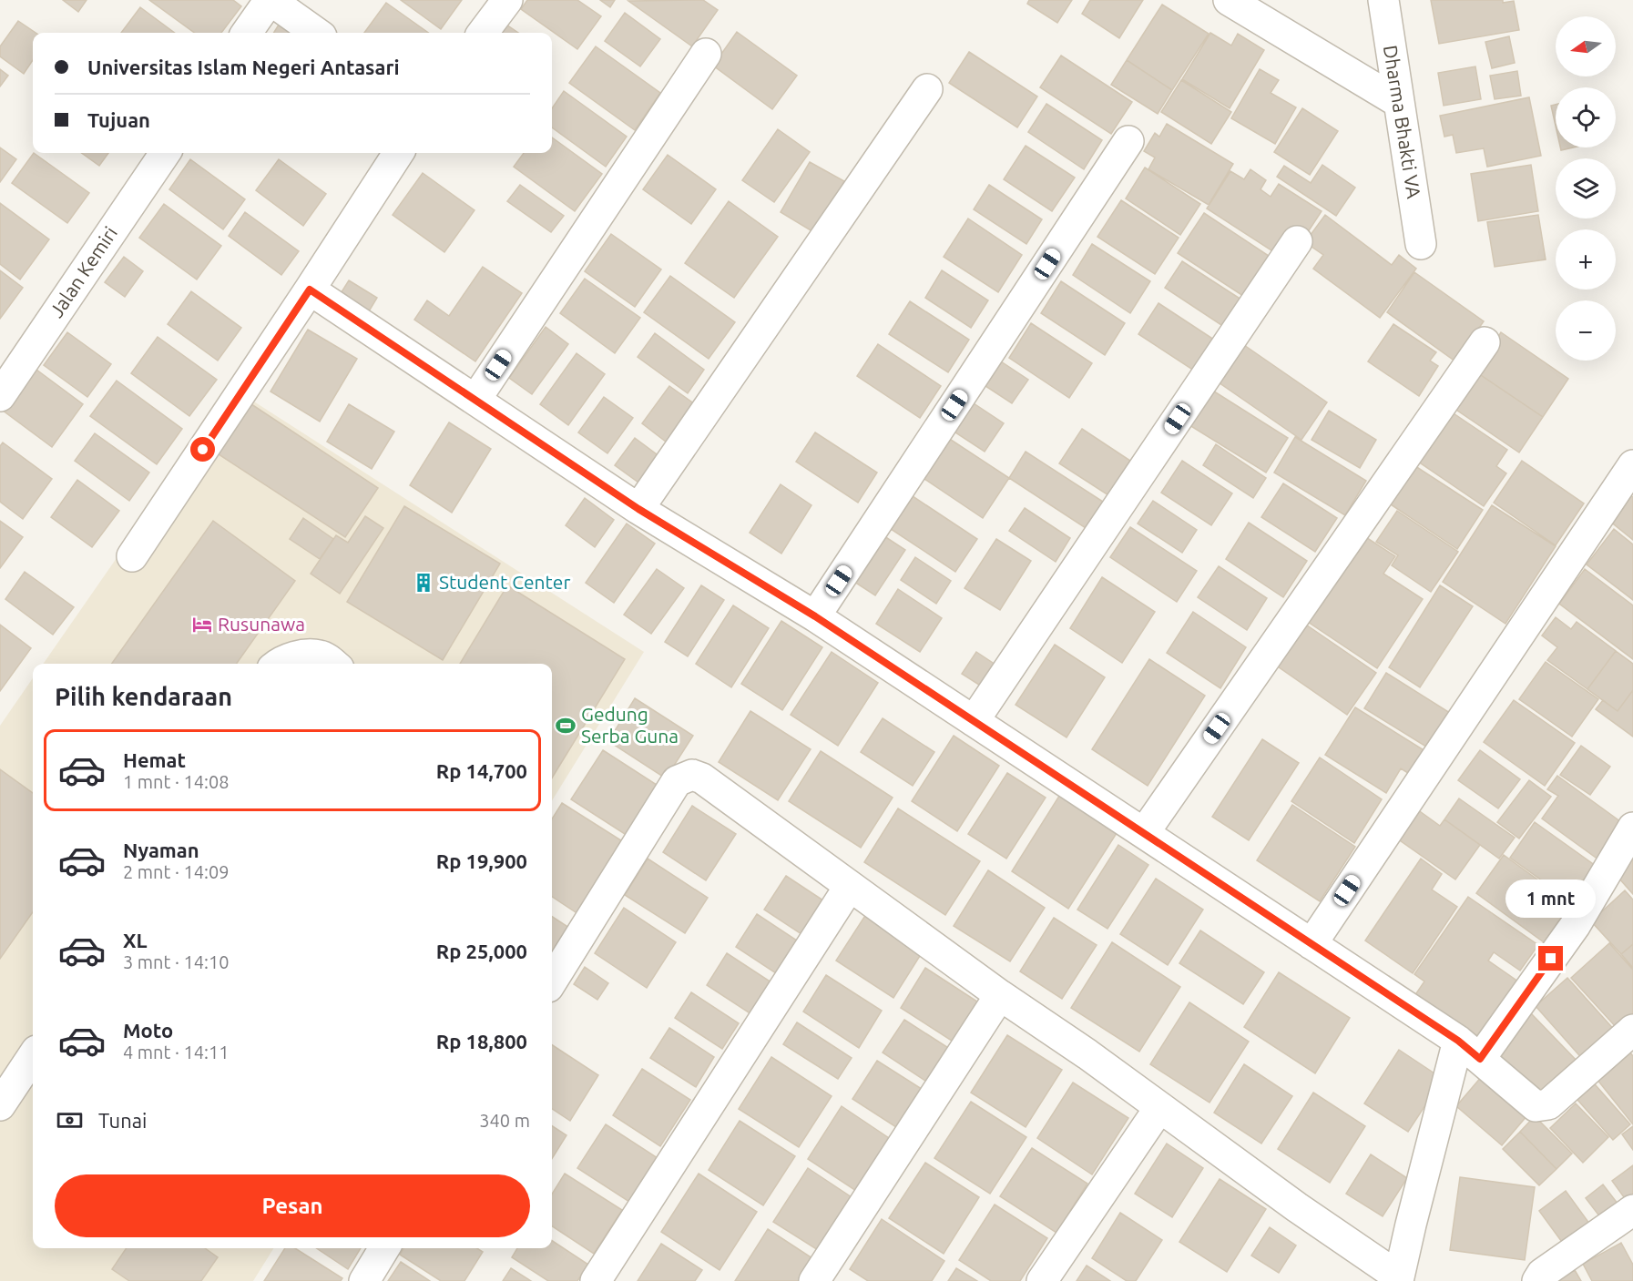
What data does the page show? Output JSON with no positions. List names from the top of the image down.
{
  "streets": {
    "street": ["Dharma Bhakti VA", "Jalan Kemiri"]
  },
  "places": {
    "building": ["Student Center"],
    "hotel": ["Rusunawa"],
    "sports": ["Gedung Serba Guna"]
  },
  "north": "left",
  "page": {
    "map_buttons": ["+", "−"],
    "banner": ["Universitas Islam Negeri Antasari", "Tujuan"],
    "heading": "Pilih kendaraan",
    "list": [
      {
        "name": "Hemat",
        "note": "1 mnt · 14:08",
        "value": "Rp 14,700"
      },
      {
        "name": "Nyaman",
        "note": "2 mnt · 14:09",
        "value": "Rp 19,900"
      },
      {
        "name": "XL",
        "note": "3 mnt · 14:10",
        "value": "Rp 25,000"
      },
      {
        "name": "Moto",
        "note": "4 mnt · 14:11",
        "value": "Rp 18,800"
      }
    ],
    "bubble": "1 mnt",
    "pay": ["Tunai", "340 m"],
    "buttons": "Pesan"
  }
}
